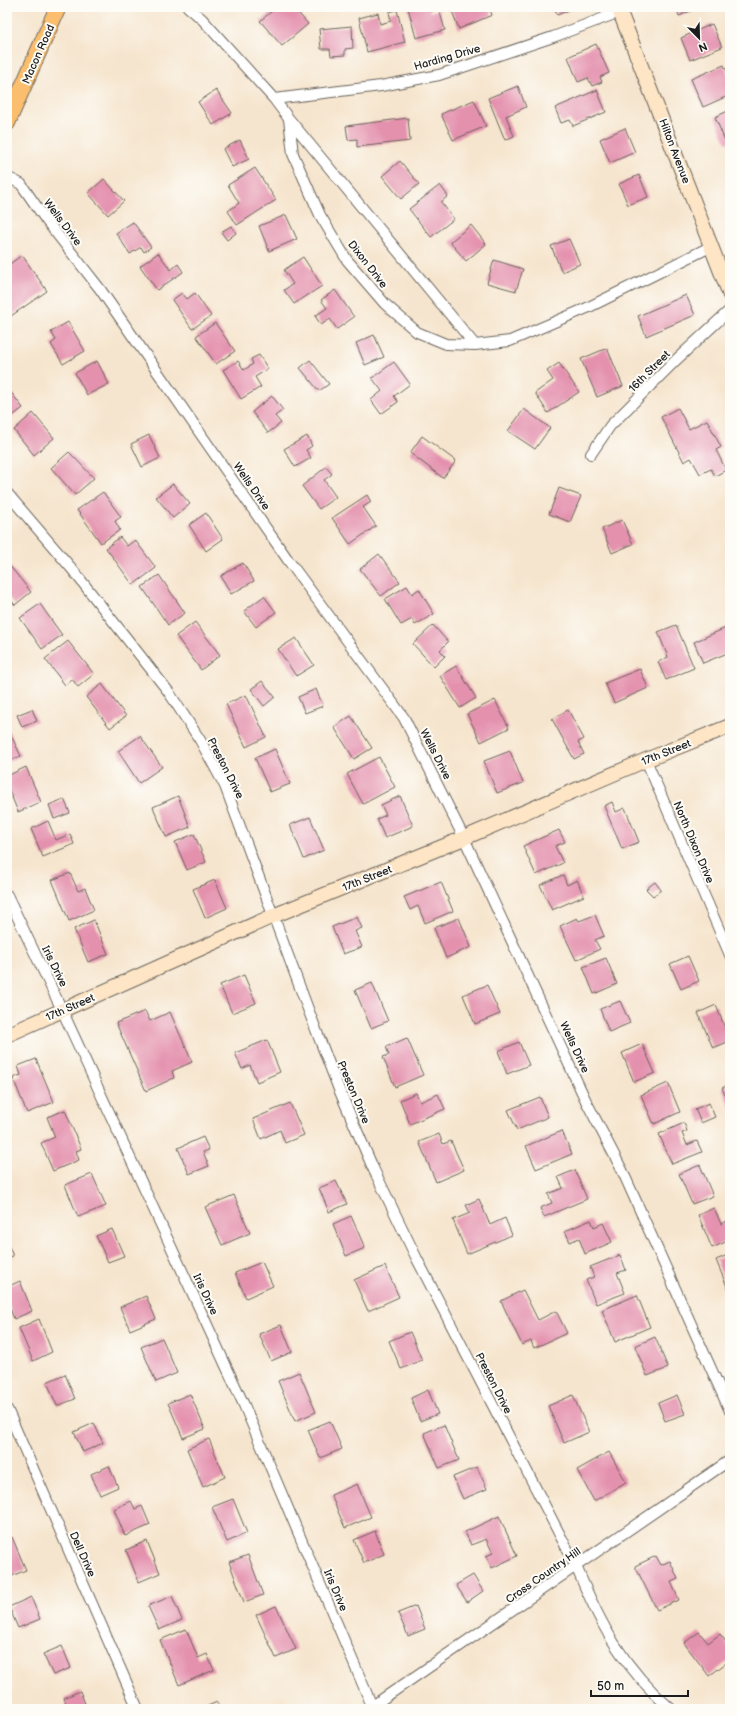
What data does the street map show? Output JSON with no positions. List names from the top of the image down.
{
  "streets": {
    "main road": ["Macon Road"],
    "street": [
      "Harding Drive",
      "Hilton Avenue",
      "Wells Drive",
      "Dixon Drive",
      "16th Street",
      "17th Street",
      "Preston Drive",
      "North Dixon Drive",
      "Iris Drive",
      "Dell Drive",
      "Cross Country Hill"
    ]
  },
  "crossings": [
    ["Harding Drive", "Hilton Avenue"],
    ["Harding Drive", "Dixon Drive"],
    ["Hilton Avenue", "Dixon Drive"],
    ["Wells Drive", "17th Street"],
    ["17th Street", "Preston Drive"],
    ["17th Street", "North Dixon Drive"],
    ["17th Street", "Iris Drive"],
    ["Preston Drive", "Cross Country Hill"],
    ["Iris Drive", "Cross Country Hill"]
  ],
  "scale_bar": "50 m",
  "north": "bottom right"
}
